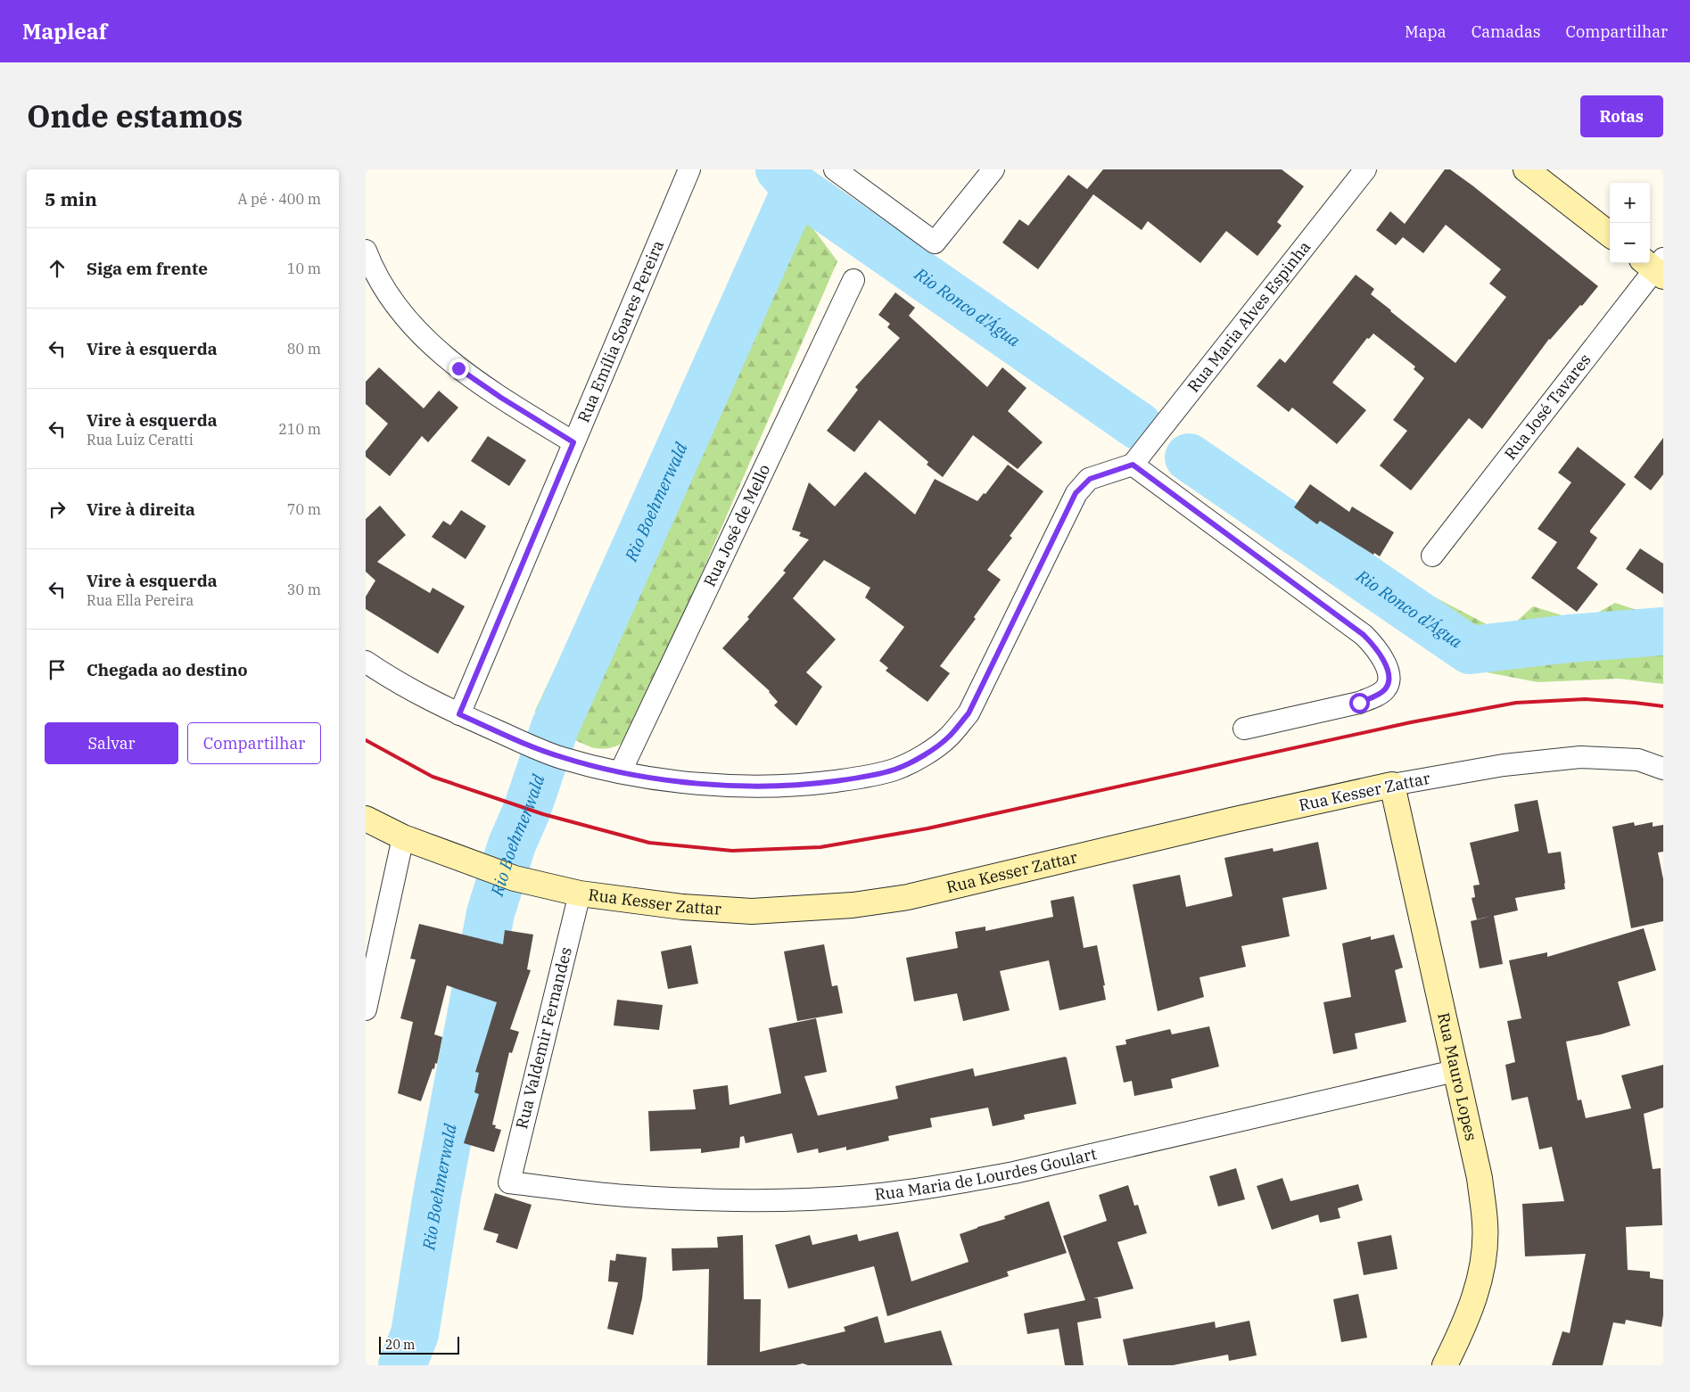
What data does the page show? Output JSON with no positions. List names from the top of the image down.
{
  "streets": {
    "street": [
      "Rua Maria Alves Espinha",
      "Rua Emília Soares Pereira",
      "Rua José Tavares",
      "Rua José de Mello",
      "Rua Kesser Zattar",
      "Rua Valdemir Fernandes",
      "Rua Mauro Lopes",
      "Rua Maria de Lourdes Goulart"
    ]
  },
  "crossings": [
    ["Rua Kesser Zattar", "Rua Valdemir Fernandes"],
    ["Rua Kesser Zattar", "Rua Mauro Lopes"],
    ["Rua Valdemir Fernandes", "Rua Maria de Lourdes Goulart"],
    ["Rua Mauro Lopes", "Rua Maria de Lourdes Goulart"]
  ],
  "water": ["Rio Ronco d'Água", "Rio Boehmerwald"],
  "scale_bar": "20 m",
  "page": {
    "header": "Mapleaf",
    "nav": ["Mapa", "Camadas", "Compartilhar"],
    "title": "Onde estamos",
    "buttons": [
      "Rotas",
      ["Salvar", "Compartilhar"]
    ],
    "heading": ["5 min", "A pé · 400 m"],
    "map_buttons": ["+", "−"],
    "list": [
      ["Siga em frente", "10 m"],
      ["Vire à esquerda", "80 m"],
      ["Vire à esquerda", "Rua Luiz Ceratti", "210 m"],
      ["Vire à direita", "70 m"],
      ["Vire à esquerda", "Rua Ella Pereira", "30 m"],
      "Chegada ao destino"
    ],
    "scale": "20 m"
  }
}
